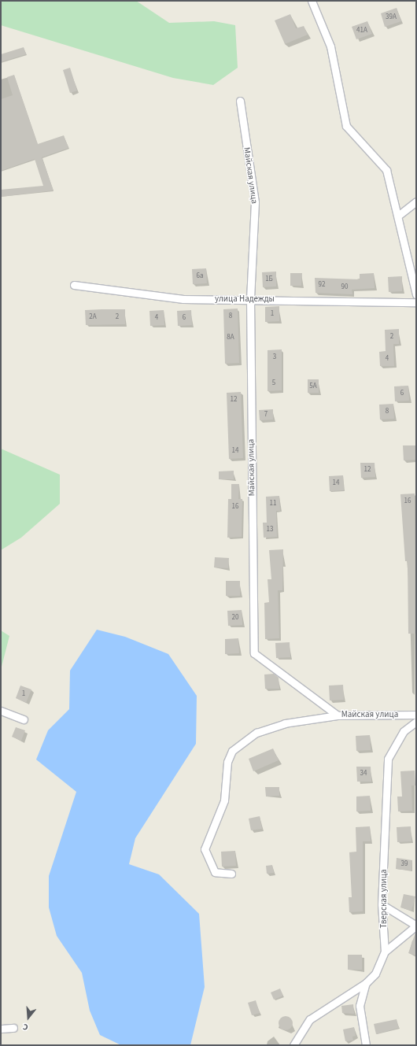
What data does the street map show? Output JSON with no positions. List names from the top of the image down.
{
  "streets": {
    "street": ["Майская улица", "улица Надежды", "Тверская улица"]
  },
  "crossings": [
    ["Майская улица", "улица Надежды"]
  ],
  "house_numbers": [
    "39А",
    "41А",
    "6а",
    "1Б",
    "92",
    "90",
    "1",
    "8",
    "2А",
    "2",
    "4",
    "6",
    "2",
    "8А",
    "3",
    "4",
    "5",
    "5А",
    "6",
    "12",
    "8",
    "7",
    "14",
    "12",
    "14",
    "16",
    "11",
    "16",
    "13",
    "20",
    "1",
    "34",
    "39"
  ],
  "north": "bottom"
}
